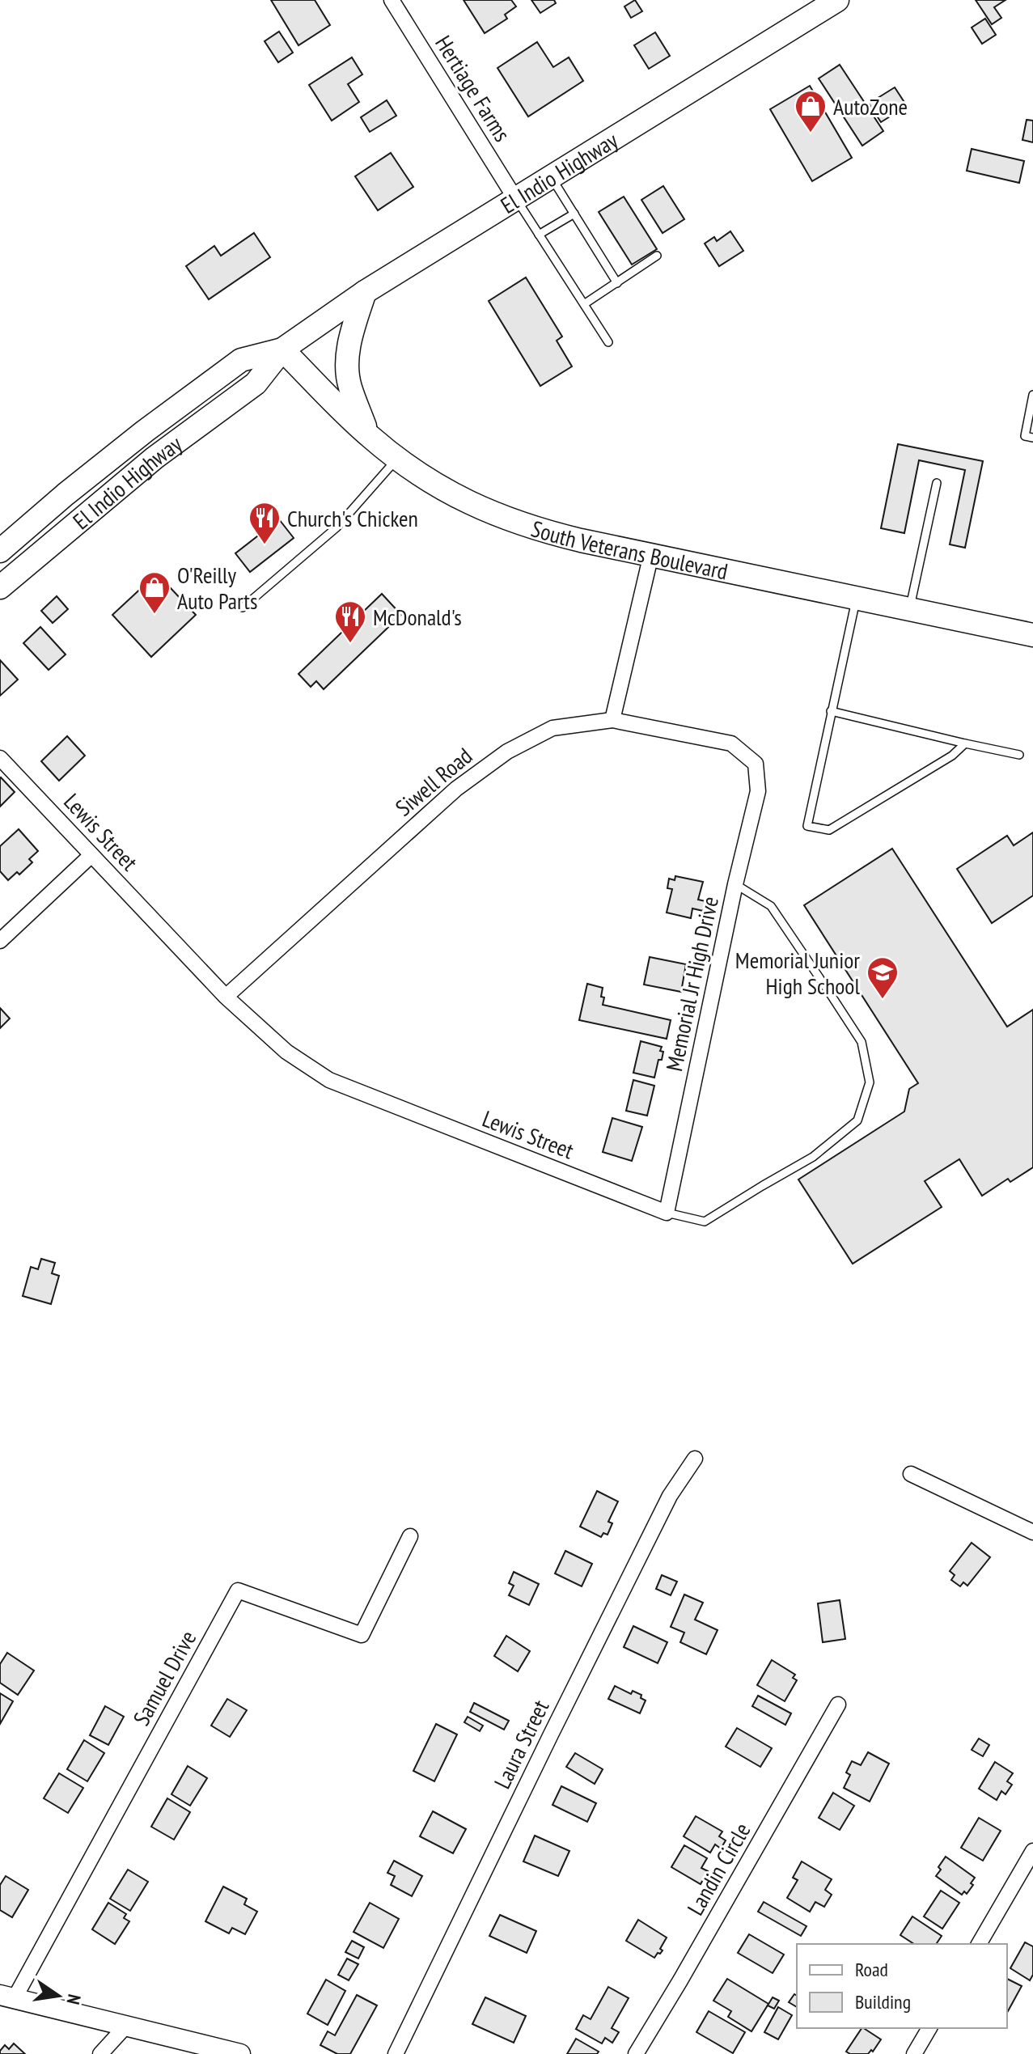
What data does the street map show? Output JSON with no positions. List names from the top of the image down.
{
  "streets": {
    "main road": ["El Indio Highway", "South Veterans Boulevard"],
    "street": [
      "Hertiage Farms",
      "Siwell Road",
      "Lewis Street",
      "Memorial Jr High Drive",
      "Samuel Drive",
      "Laura Street",
      "Landin Circle"
    ]
  },
  "crossings": [
    ["Hertiage Farms", "El Indio Highway"],
    ["El Indio Highway", "South Veterans Boulevard"],
    ["Siwell Road", "Lewis Street"],
    ["Siwell Road", "Memorial Jr High Drive"],
    ["Lewis Street", "Memorial Jr High Drive"]
  ],
  "places": {
    "shop": ["AutoZone", "O'Reilly Auto Parts"],
    "restaurant": ["Church's Chicken", "McDonald's"],
    "school or university": ["Memorial Junior High School"]
  },
  "legend": ["Road", "Building"],
  "north": "right"
}
